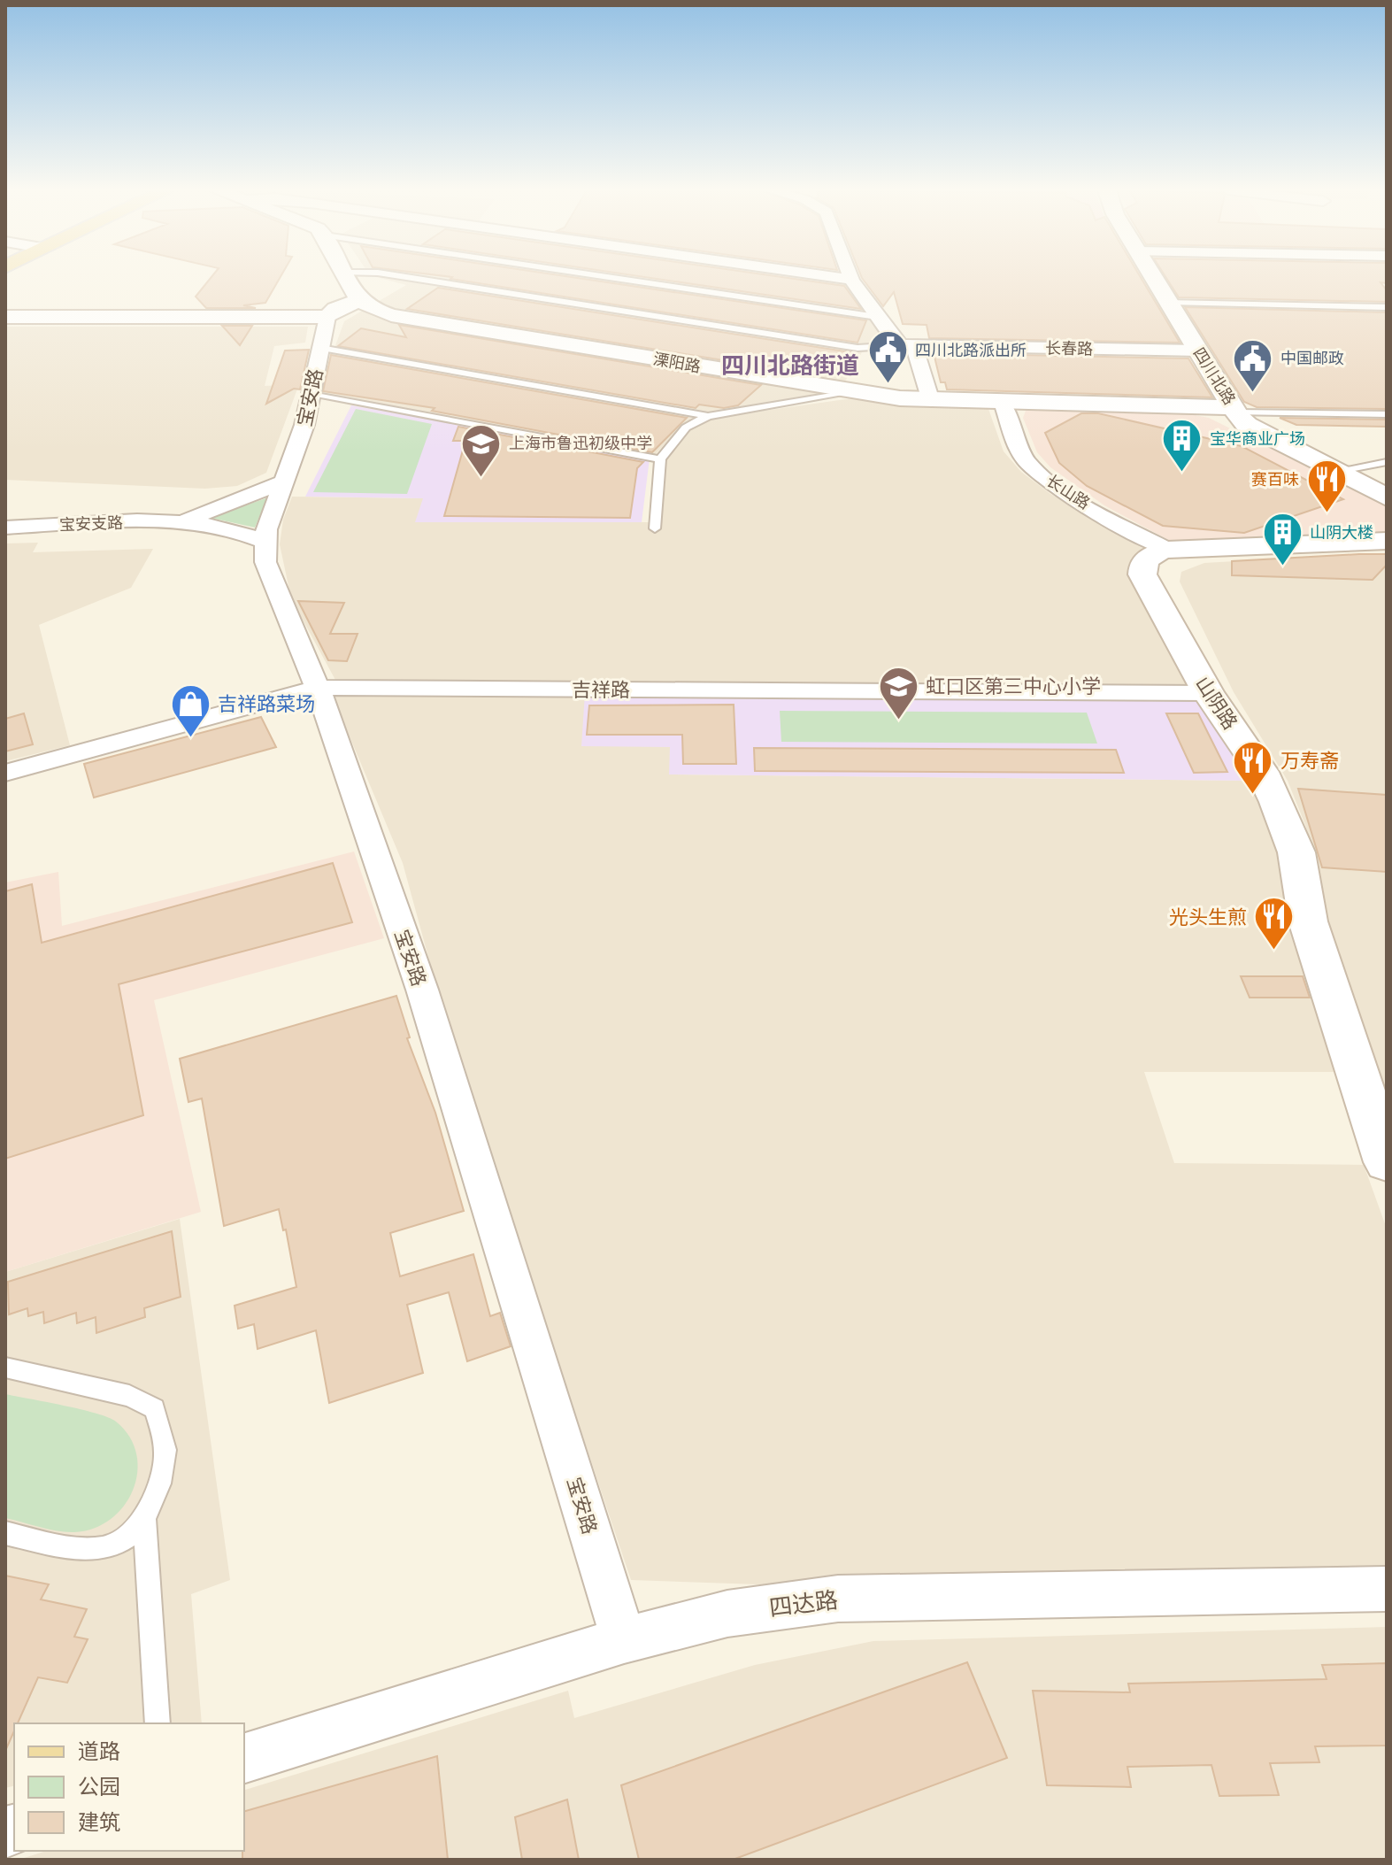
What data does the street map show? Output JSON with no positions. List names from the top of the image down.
{
  "streets": {
    "street": [
      "长春路",
      "溧阳路",
      "四川北路",
      "宝安路",
      "长山路",
      "宝安支路",
      "吉祥路",
      "山阴路",
      "四达路"
    ]
  },
  "crossings": [
    ["长春路", "四川北路"],
    ["溧阳路", "四川北路"],
    ["溧阳路", "长山路"],
    ["宝安路", "宝安支路"],
    ["宝安路", "吉祥路"],
    ["宝安路", "四达路"],
    ["长山路", "山阴路"],
    ["吉祥路", "山阴路"]
  ],
  "districts": ["四川北路街道"],
  "places": {
    "public building": ["四川北路派出所", "中国邮政"],
    "building": ["宝华商业广场", "山阴大楼"],
    "school or university": ["上海市鲁迅初级中学", "虹口区第三中心小学"],
    "restaurant": ["赛百味", "万寿斋", "光头生煎"],
    "shop": ["吉祥路菜场"]
  },
  "legend": ["道路", "公园", "建筑"]
}
